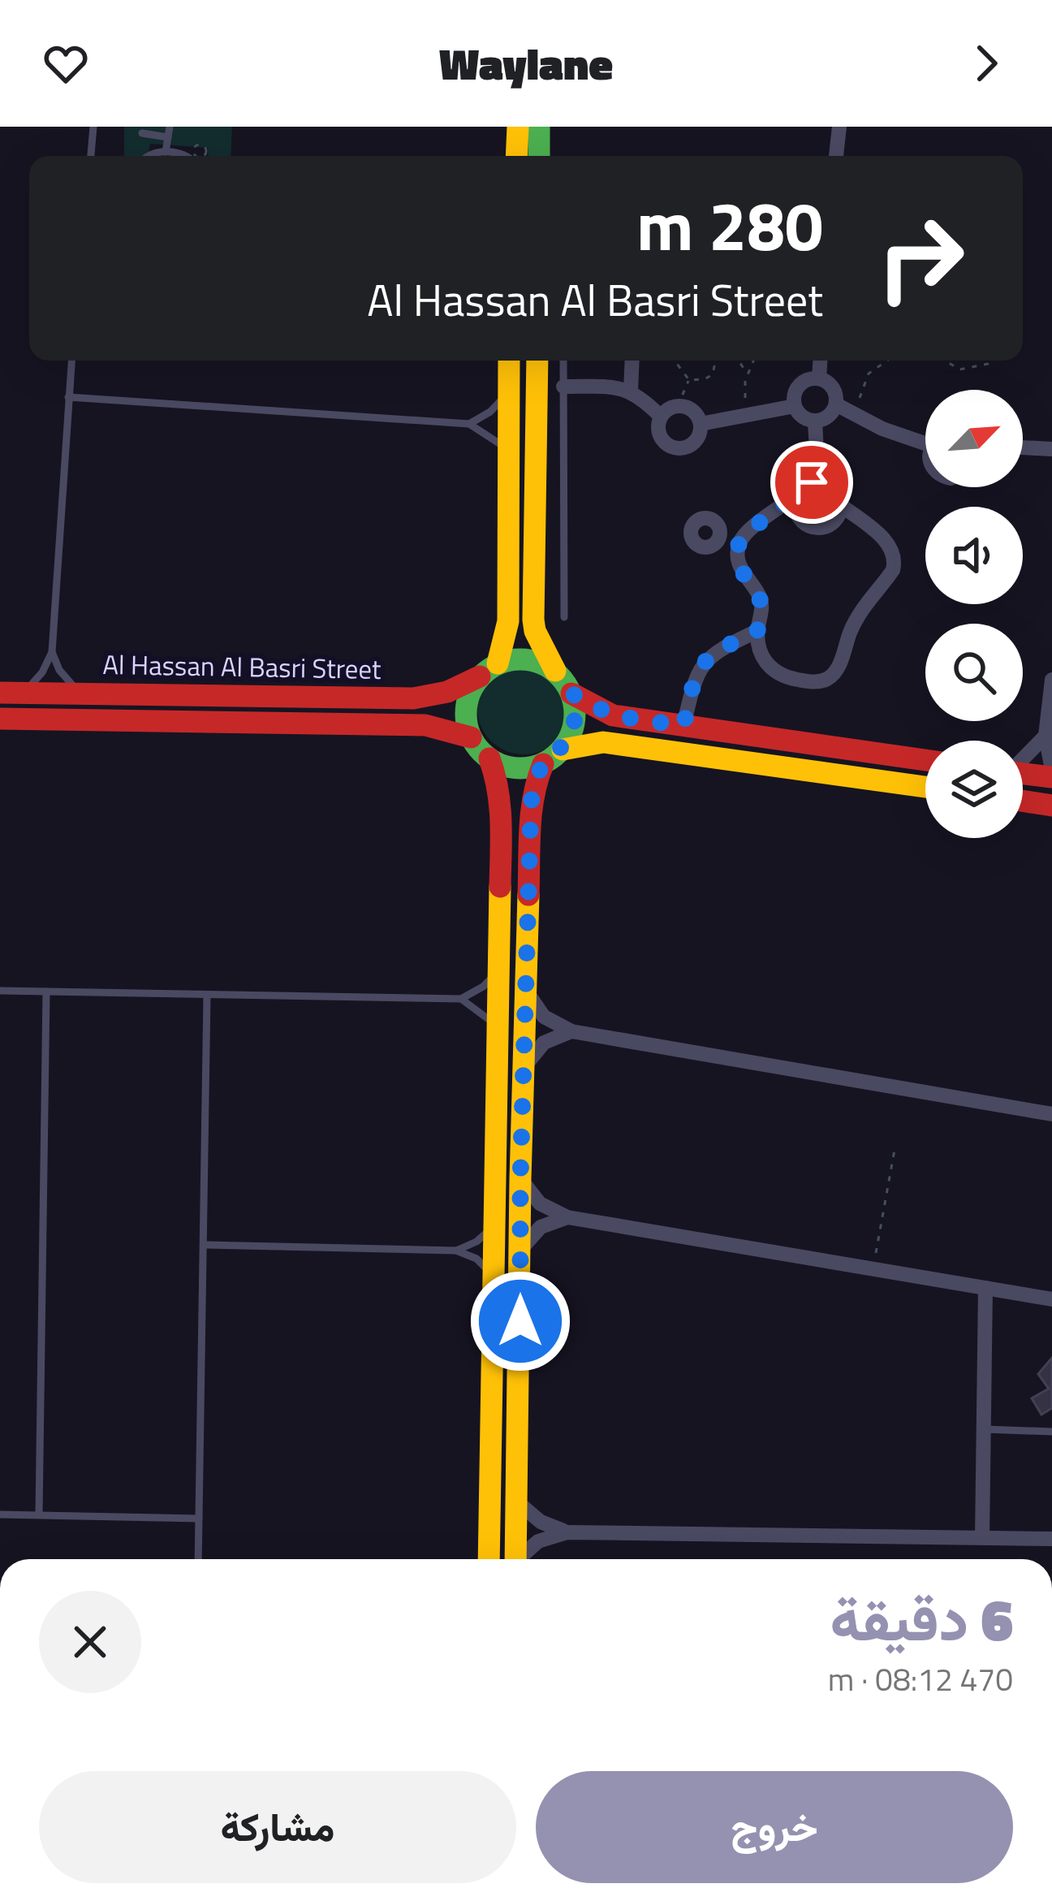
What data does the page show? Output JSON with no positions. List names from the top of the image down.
{
  "streets": {
    "street": ["Al Hassan Al Basri Street"]
  },
  "north": "top right",
  "page": {
    "header": "Waylane",
    "turn": ["280 m", "Al Hassan Al Basri Street"],
    "heading": ["6 دقيقة", "470 m · 08:12"],
    "buttons": ["خروج", "مشاركة"]
  }
}
